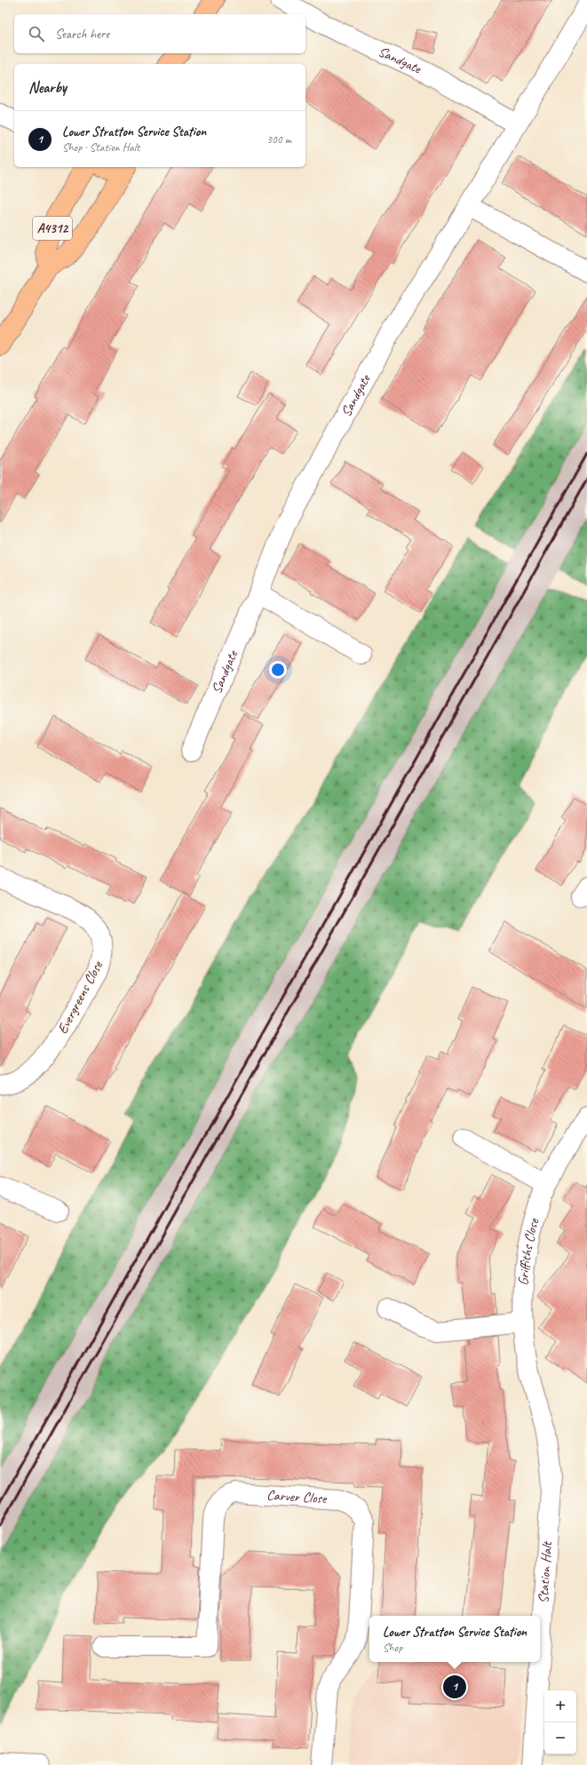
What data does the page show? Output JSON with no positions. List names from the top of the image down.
{
  "streets": {
    "main road": ["A4312"],
    "street": [
      "Sandgate",
      "Evergreens Close",
      "Griffiths Close",
      "Carver Close",
      "Station Halt"
    ]
  },
  "crossings": [
    ["Griffiths Close", "Station Halt"]
  ],
  "page": {
    "search": "Search here",
    "heading": "Nearby",
    "list": [
      {
        "mark": "1",
        "name": "Lower Stratton Service Station",
        "note": "Shop · Station Halt",
        "value": "300 m"
      }
    ],
    "popup": ["Lower Stratton Service Station", "Shop"],
    "pins": "1",
    "map_buttons": ["+", "−"]
  }
}
